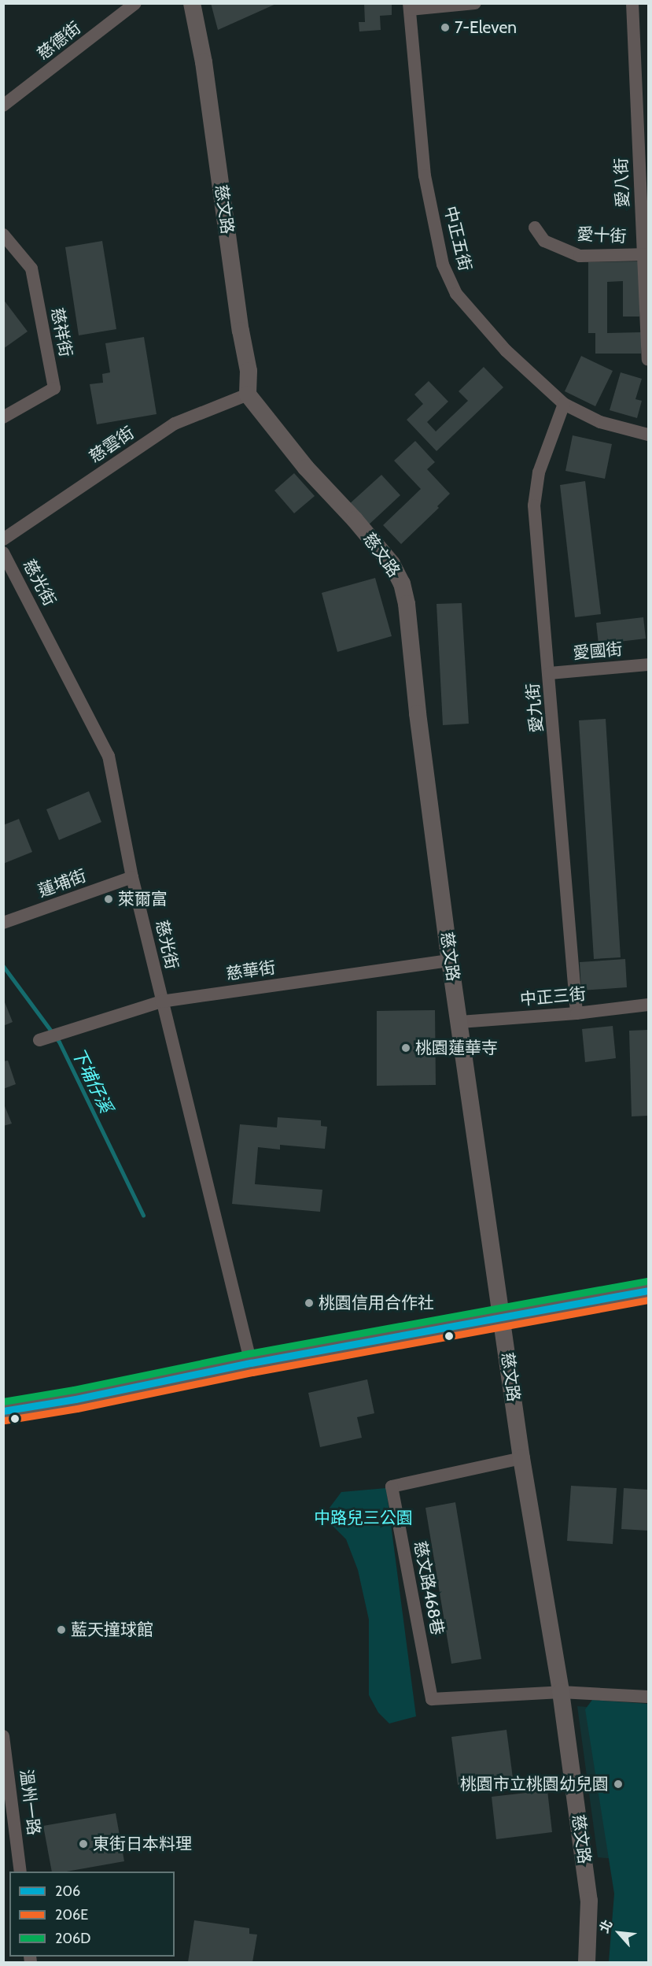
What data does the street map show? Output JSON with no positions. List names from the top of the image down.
{
  "streets": {
    "street": [
      "慈德街",
      "愛八街",
      "慈文路",
      "愛十街",
      "中正五街",
      "慈祥街",
      "慈雲街",
      "慈光街",
      "愛國街",
      "愛九街",
      "蓮埔街",
      "慈華街",
      "中正三街",
      "慈文路468巷",
      "溫州一路"
    ]
  },
  "crossings": [
    ["愛八街", "愛十街"],
    ["慈文路", "慈雲街"],
    ["慈文路", "慈華街"],
    ["慈文路", "中正三街"],
    ["慈文路", "慈文路468巷"],
    ["中正五街", "愛九街"],
    ["慈光街", "蓮埔街"],
    ["慈光街", "慈華街"],
    ["愛國街", "愛九街"],
    ["愛九街", "中正三街"]
  ],
  "water": ["下埔仔溪"],
  "parks": ["中路兒三公園"],
  "places": [
    "7-Eleven",
    "萊爾富",
    "桃園蓮華寺",
    "桃園信用合作社",
    "藍天撞球館",
    "桃園市立桃園幼兒園",
    "東街日本料理"
  ],
  "lines": ["transit line 206D", "transit line 206", "transit line 206E"],
  "legend": ["206", "206E", "206D"],
  "north": "top left"
}
